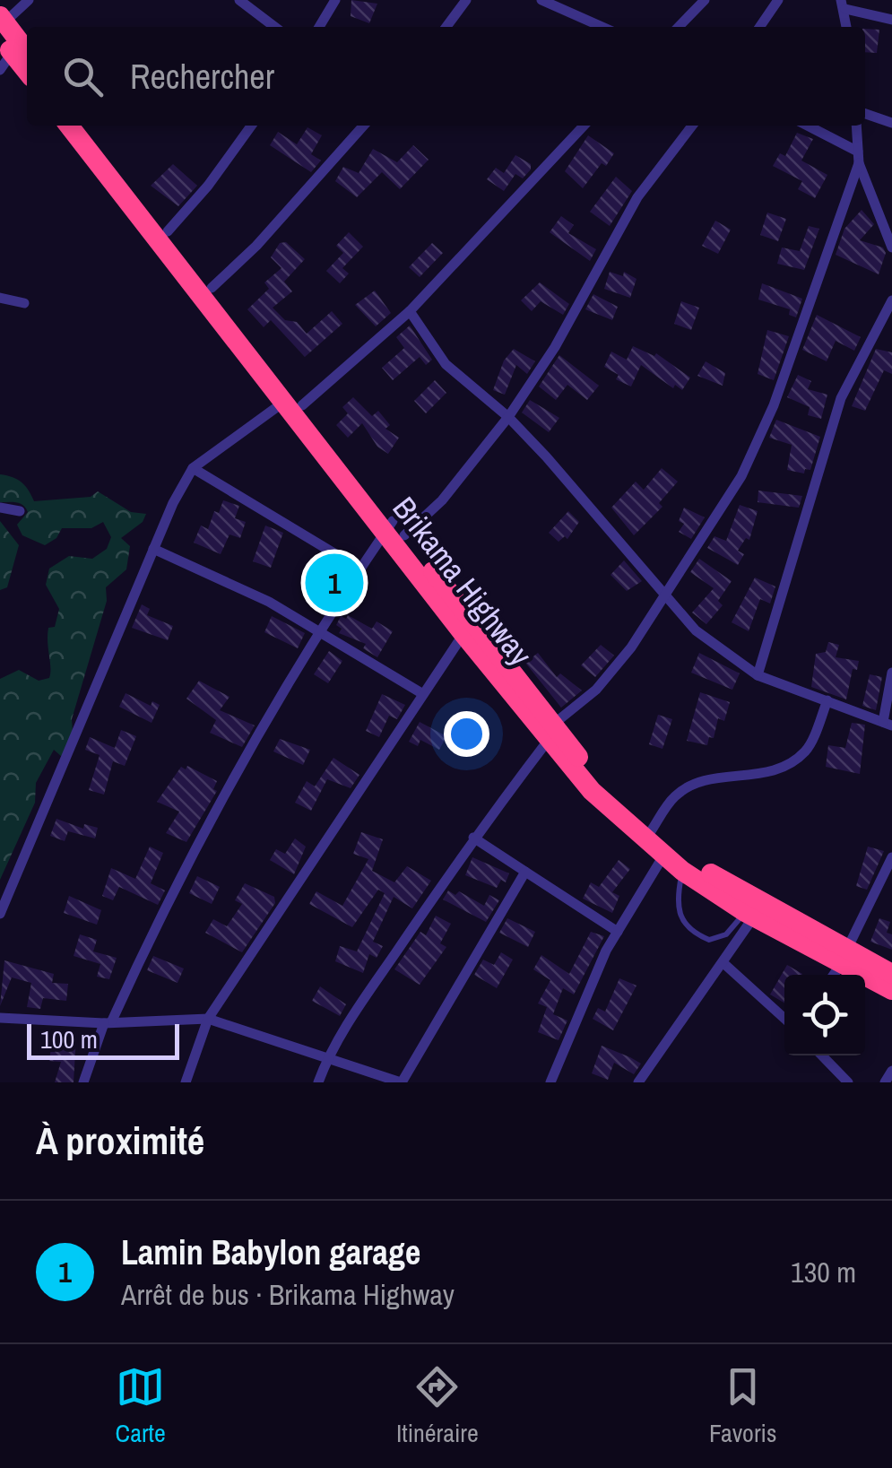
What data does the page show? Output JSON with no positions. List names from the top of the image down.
{
  "streets": {
    "highway": ["Brikama Highway"]
  },
  "scale_bar": "100 m",
  "page": {
    "search": "Rechercher",
    "pins": "1",
    "scale": "100 m",
    "heading": "À proximité",
    "list": [
      {
        "mark": "1",
        "name": "Lamin Babylon garage",
        "note": "Arrêt de bus · Brikama Highway",
        "value": "130 m"
      }
    ],
    "nav": ["Carte", "Itinéraire", "Favoris"]
  }
}
